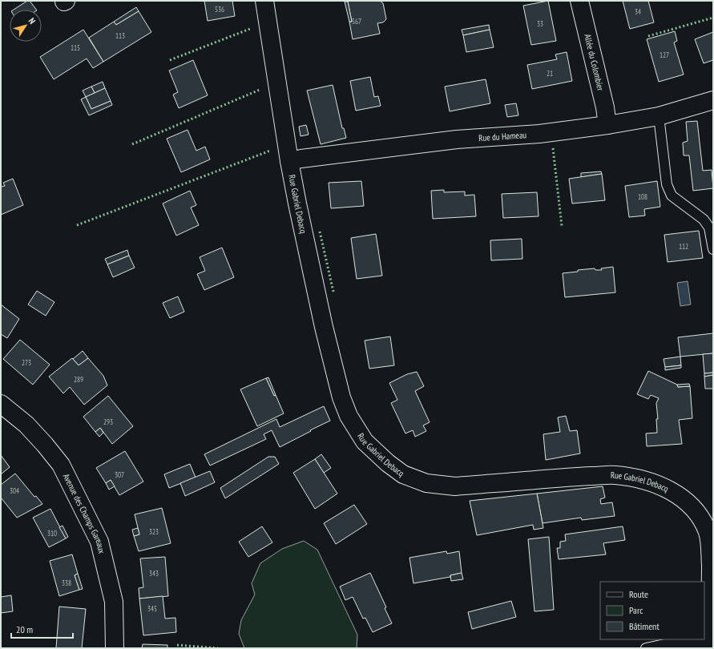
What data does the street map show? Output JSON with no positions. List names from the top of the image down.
{
  "streets": {
    "street": [
      "Allée du Colombier",
      "Rue du Hameau",
      "Rue Gabriel Debacq",
      "Avenue des Champs Gareaux"
    ]
  },
  "crossings": [
    ["Allée du Colombier", "Rue du Hameau"],
    ["Rue du Hameau", "Rue Gabriel Debacq"]
  ],
  "house_numbers": [
    "536",
    "34",
    "567",
    "33",
    "113",
    "115",
    "127",
    "21",
    "108",
    "112",
    "273",
    "289",
    "293",
    "307",
    "304",
    "323",
    "310",
    "343",
    "338",
    "345"
  ],
  "legend": ["Route", "Parc", "Bâtiment"],
  "scale_bar": "20 m",
  "north": "top right"
}
